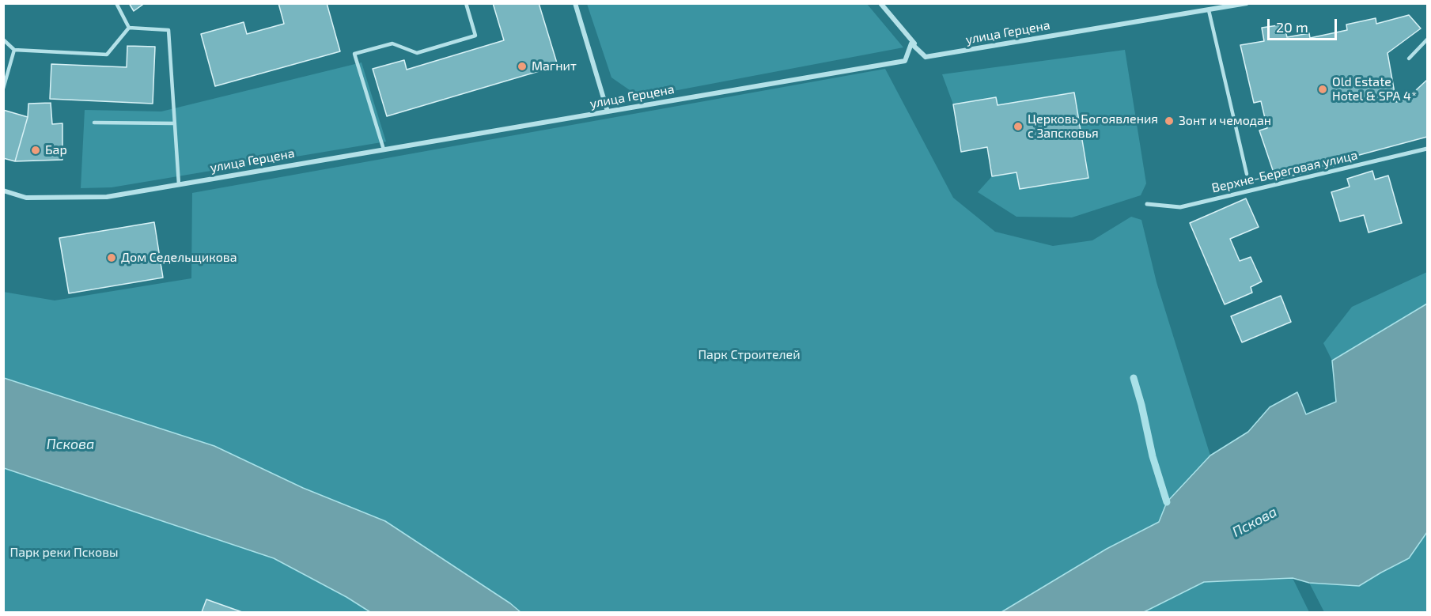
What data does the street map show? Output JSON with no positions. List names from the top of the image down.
{
  "streets": {
    "street": ["улица Герцена", "Верхне-Береговая улица"]
  },
  "water": ["Пскова"],
  "parks": ["Парк Строителей", "Парк реки Псковы"],
  "places": [
    "Магнит",
    "Old Estate Hotel & SPA 4*",
    "Зонт и чемодан",
    "Церковь Богоявления с Запсковья",
    "Бар",
    "Дом Седельщикова"
  ],
  "scale_bar": "20 m"
}
